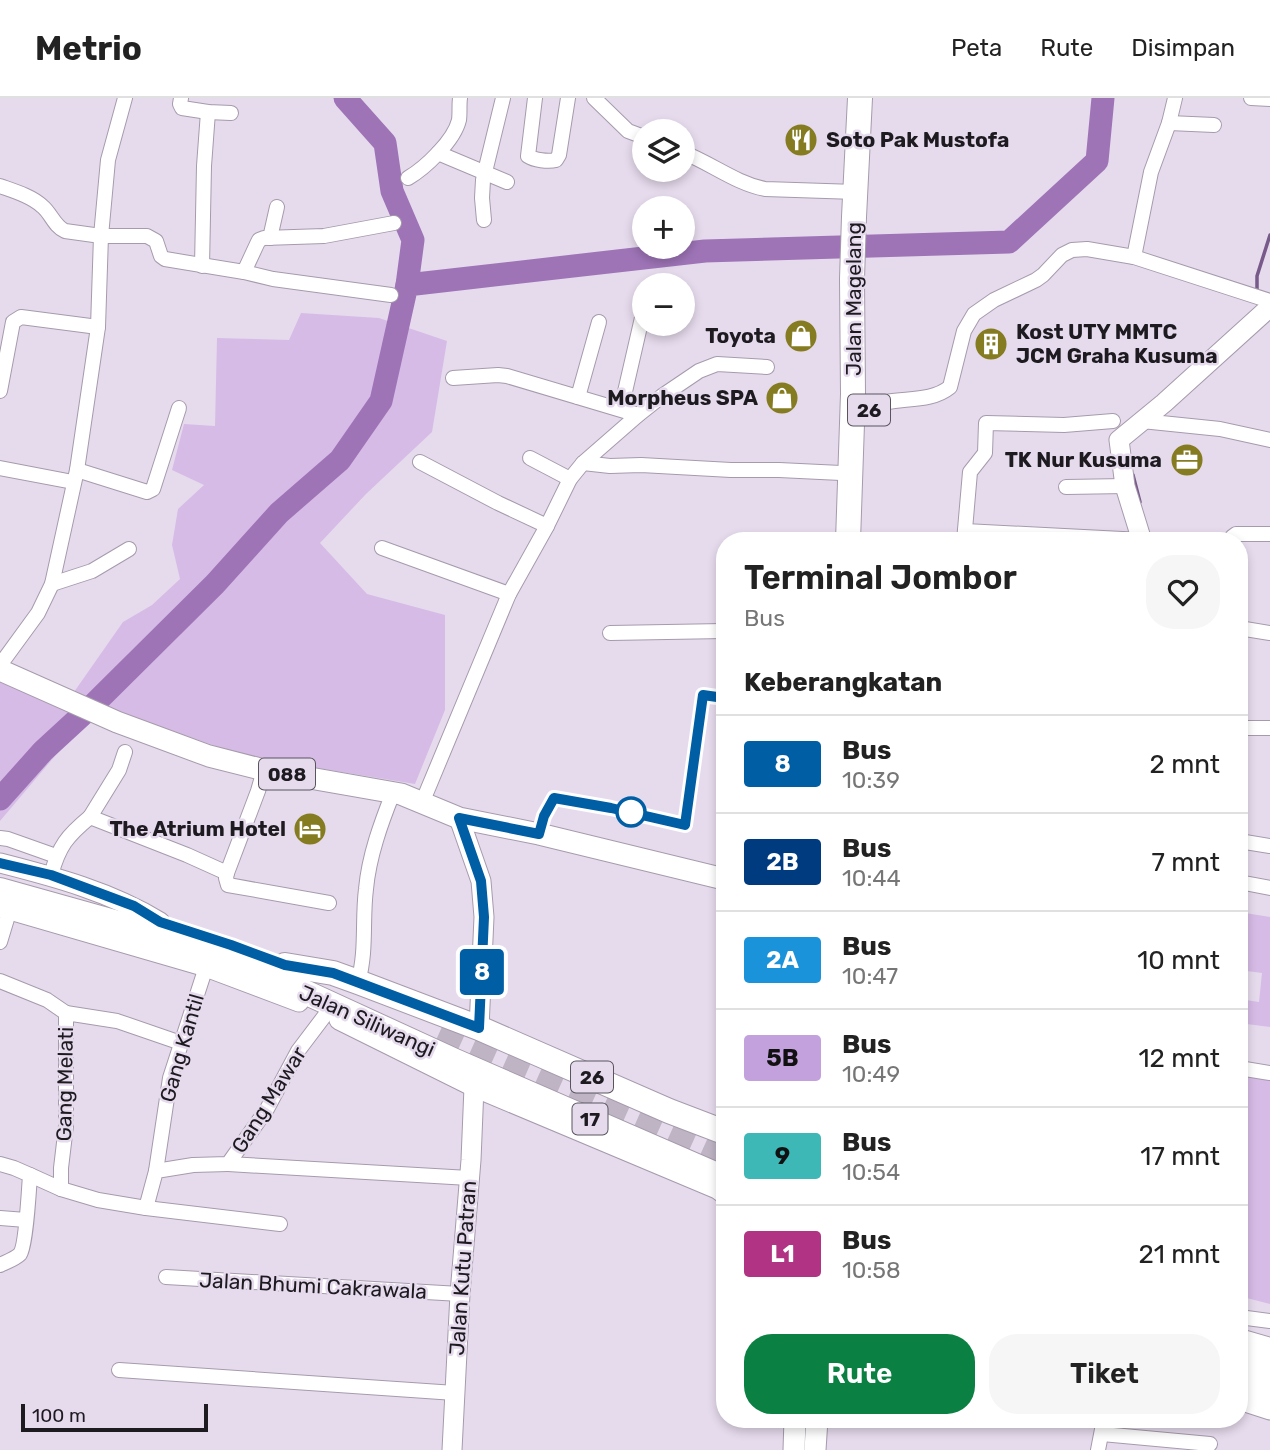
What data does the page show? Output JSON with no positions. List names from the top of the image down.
{
  "streets": {
    "highway": [
      "Jalan Magelang",
      "26",
      "Jalan Siliwangi",
      "17"
    ],
    "main road": ["088"],
    "street": [
      "Gang Kantil",
      "Gang Melati",
      "Gang Mawar",
      "Jalan Kutu Patran",
      "Jalan Bhumi Cakrawala"
    ]
  },
  "crossings": [
    ["26", "Jalan Siliwangi"],
    ["Jalan Siliwangi", "Gang Kantil"],
    ["Gang Kantil", "Gang Melati"],
    ["Gang Kantil", "Gang Mawar"],
    ["Jalan Kutu Patran", "Jalan Bhumi Cakrawala"]
  ],
  "places": {
    "restaurant": ["Soto Pak Mustofa"],
    "shop": ["Toyota", "Morpheus SPA"],
    "building": ["Kost UTY MMTC JCM Graha Kusuma"],
    "office": ["TK Nur Kusuma"],
    "hotel": ["The Atrium Hotel"]
  },
  "lines": ["bus line 8"],
  "scale_bar": "100 m",
  "page": {
    "header": "Metrio",
    "nav": ["Peta", "Rute", "Disimpan"],
    "on_map": "8",
    "map_buttons": ["+", "−"],
    "heading": [
      ["Terminal Jombor", "Bus"],
      "Keberangkatan"
    ],
    "list": [
      {
        "mark": "8",
        "name": "Bus",
        "note": "10:39",
        "value": "2 mnt"
      },
      {
        "mark": "2B",
        "name": "Bus",
        "note": "10:44",
        "value": "7 mnt"
      },
      {
        "mark": "2A",
        "name": "Bus",
        "note": "10:47",
        "value": "10 mnt"
      },
      {
        "mark": "5B",
        "name": "Bus",
        "note": "10:49",
        "value": "12 mnt"
      },
      {
        "mark": "9",
        "name": "Bus",
        "note": "10:54",
        "value": "17 mnt"
      },
      {
        "mark": "L1",
        "name": "Bus",
        "note": "10:58",
        "value": "21 mnt"
      }
    ],
    "buttons": ["Rute", "Tiket"],
    "scale": "100 m"
  }
}
